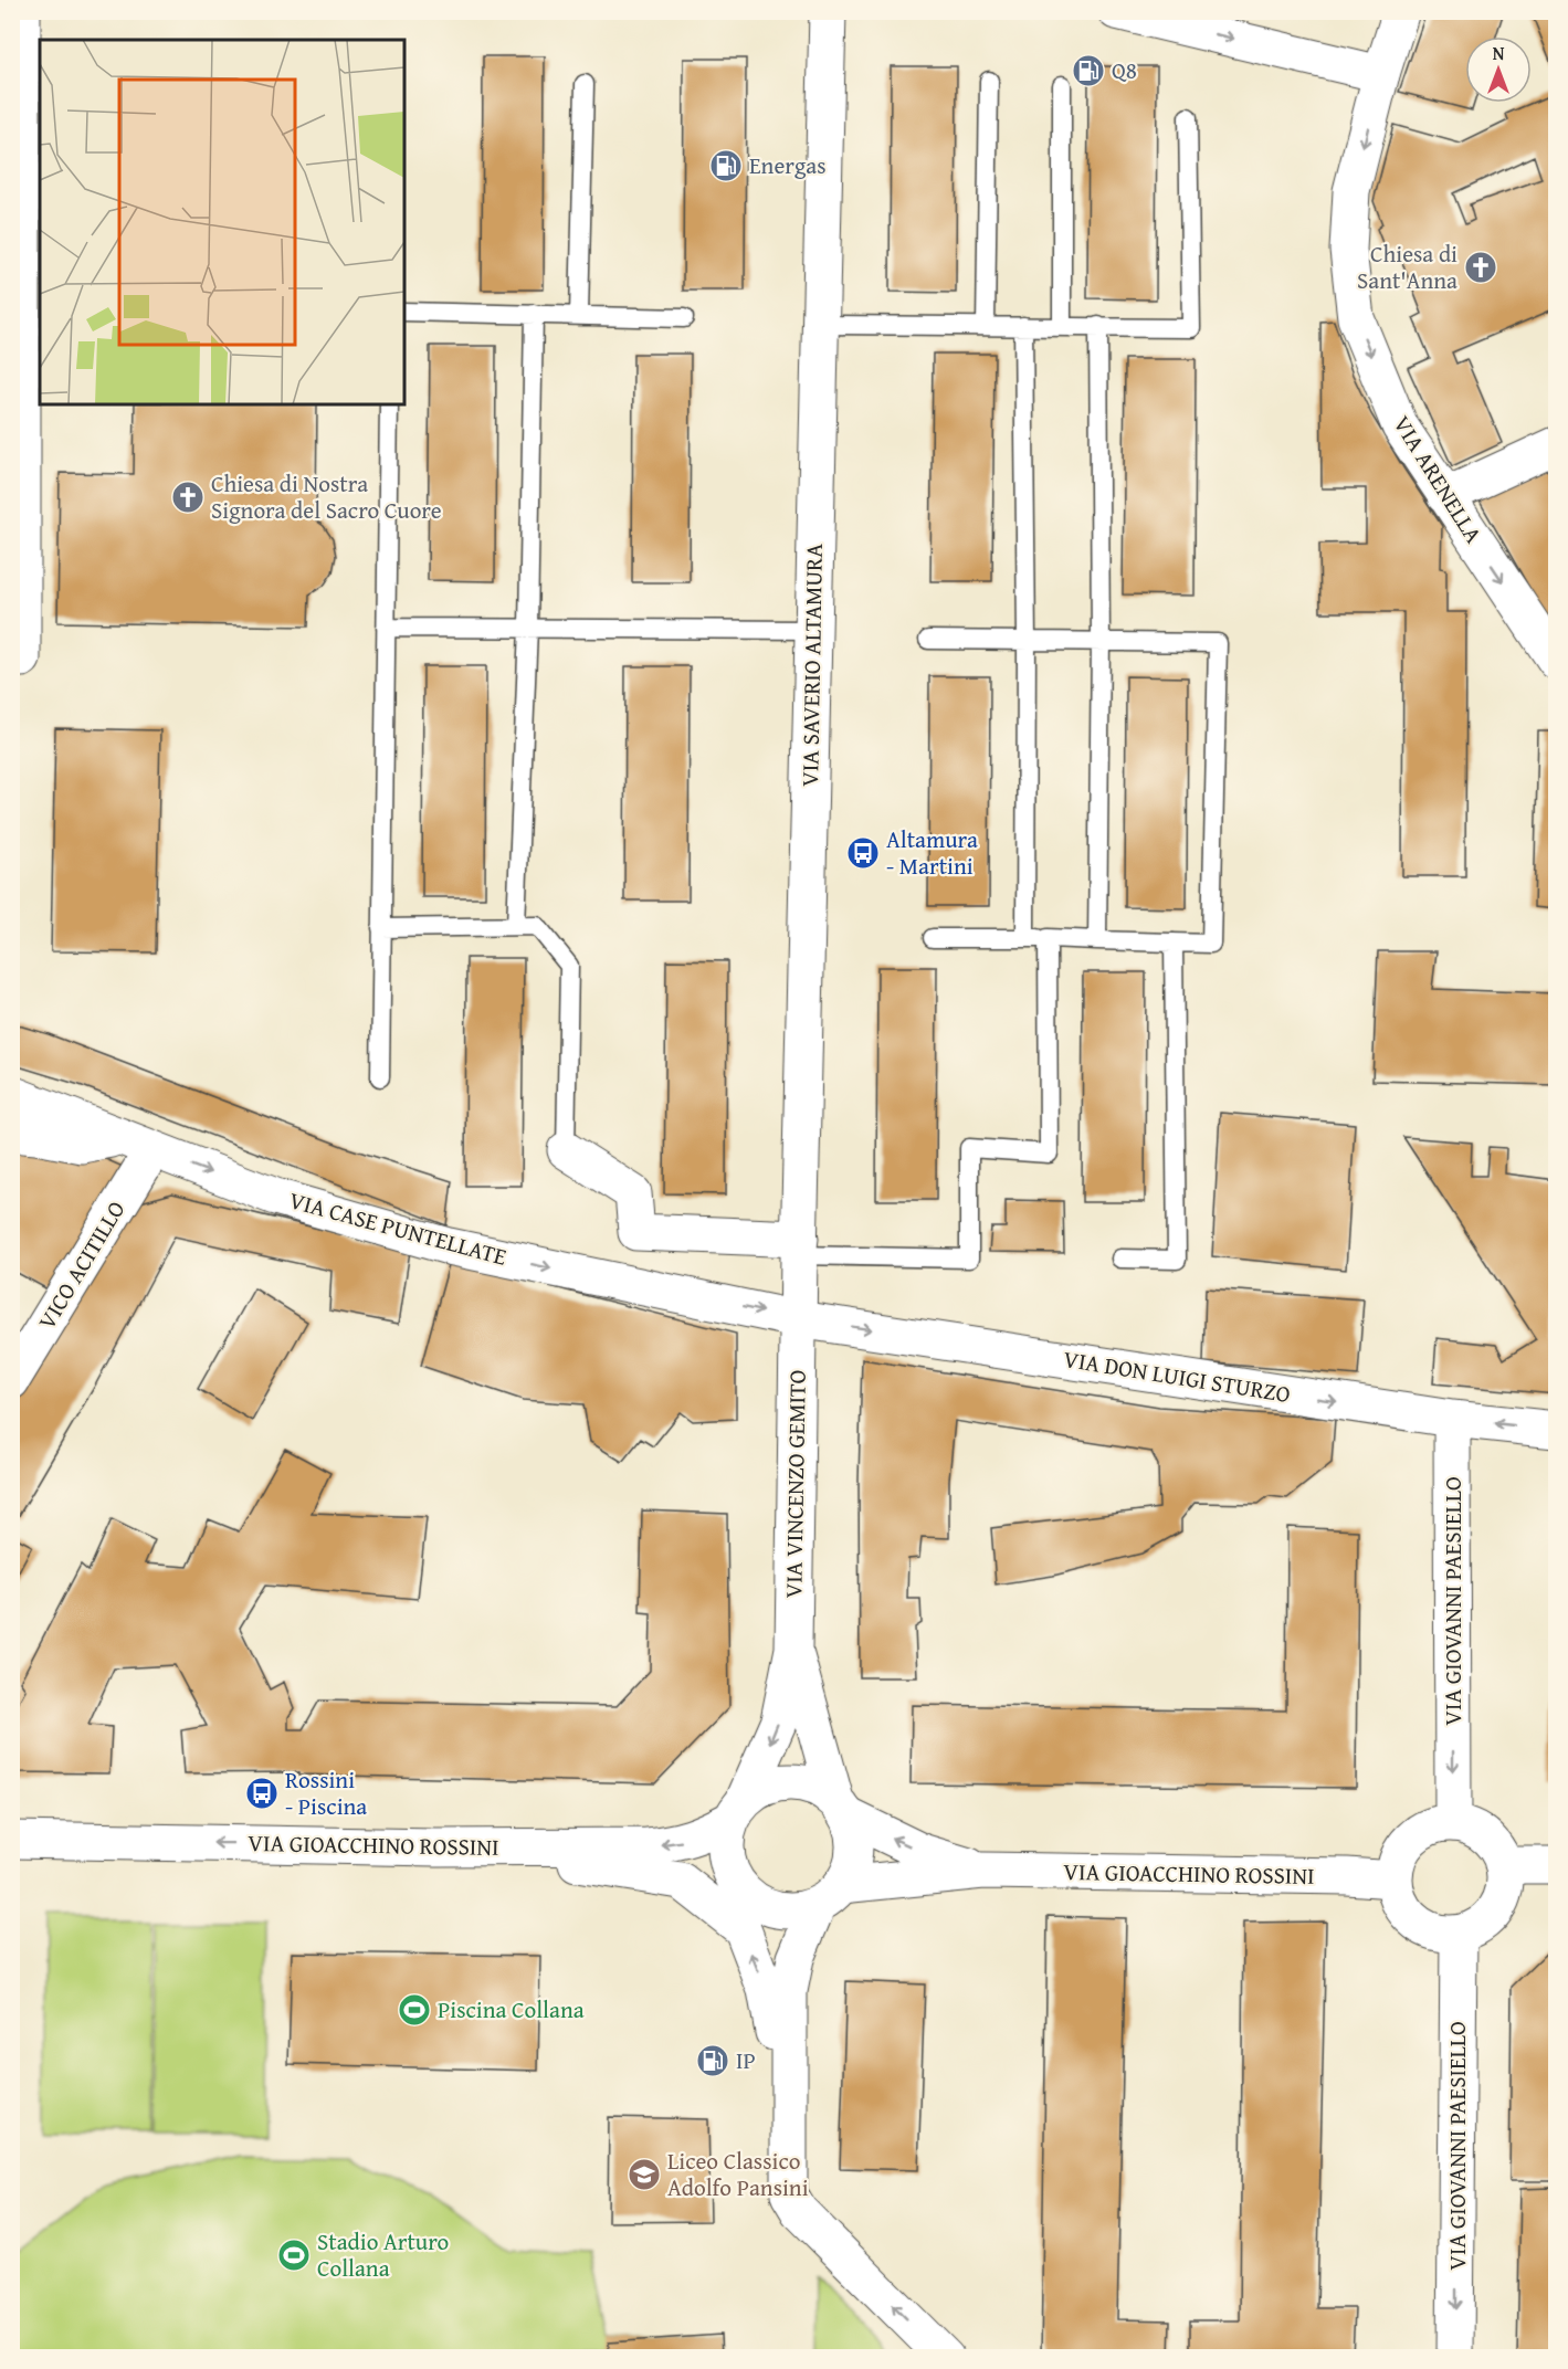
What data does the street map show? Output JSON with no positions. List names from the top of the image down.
{
  "streets": {
    "street": [
      "VIA ARENELLA",
      "VIA SAVERIO ALTAMURA",
      "VIA CASE PUNTELLATE",
      "VICO ACITILLO",
      "VIA DON LUIGI STURZO",
      "VIA VINCENZO GEMITO",
      "VIA GIOVANNI PAESIELLO",
      "VIA GIOACCHINO ROSSINI"
    ]
  },
  "crossings": [
    ["VIA SAVERIO ALTAMURA", "VIA CASE PUNTELLATE"],
    ["VIA SAVERIO ALTAMURA", "VIA DON LUIGI STURZO"],
    ["VIA SAVERIO ALTAMURA", "VIA VINCENZO GEMITO"],
    ["VIA CASE PUNTELLATE", "VICO ACITILLO"],
    ["VIA CASE PUNTELLATE", "VIA DON LUIGI STURZO"],
    ["VIA CASE PUNTELLATE", "VIA VINCENZO GEMITO"],
    ["VIA DON LUIGI STURZO", "VIA VINCENZO GEMITO"],
    ["VIA DON LUIGI STURZO", "VIA GIOVANNI PAESIELLO"],
    ["VIA VINCENZO GEMITO", "VIA GIOACCHINO ROSSINI"],
    ["VIA GIOVANNI PAESIELLO", "VIA GIOACCHINO ROSSINI"]
  ],
  "one_way": [
    "VIA ARENELLA",
    "VIA CASE PUNTELLATE",
    "VIA GIOVANNI PAESIELLO",
    "VIA GIOACCHINO ROSSINI"
  ],
  "places": {
    "fuel station": ["Q8", "Energas", "IP"],
    "church": ["Chiesa di Sant'Anna", "Chiesa di Nostra Signora del Sacro Cuore"],
    "bus stop": ["Altamura - Martini", "Rossini - Piscina"],
    "sports": ["Piscina Collana", "Stadio Arturo Collana"],
    "school or university": ["Liceo Classico Adolfo Pansini"]
  },
  "north": "top"
}
